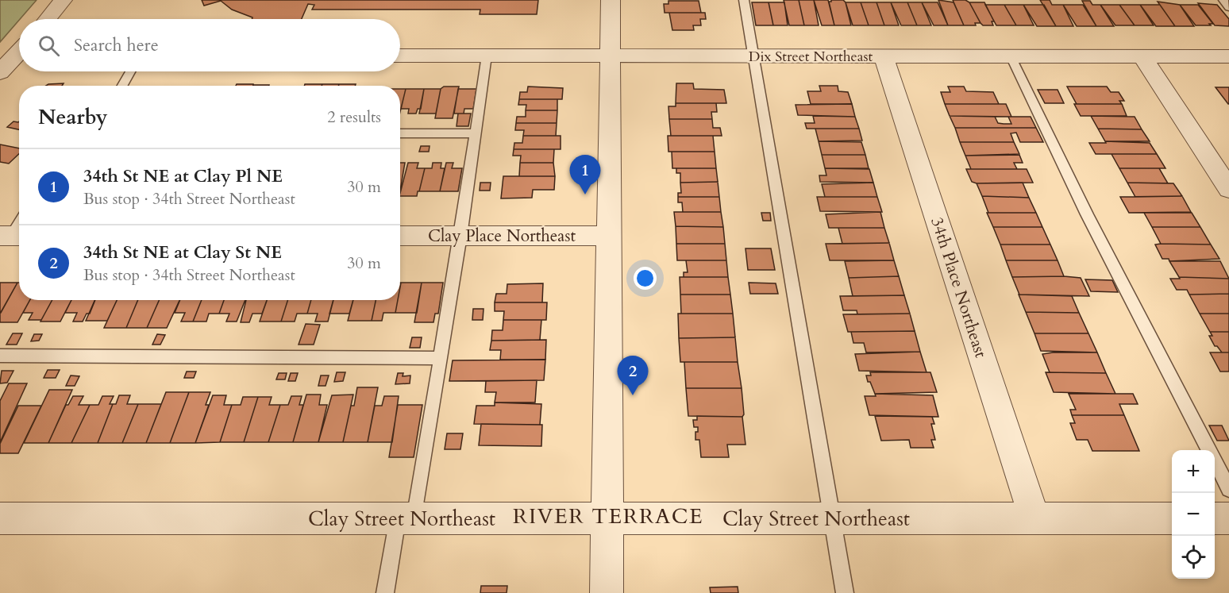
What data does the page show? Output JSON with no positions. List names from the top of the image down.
{
  "streets": {
    "street": [
      "Dix Street Northeast",
      "Clay Place Northeast",
      "34th Place Northeast",
      "Clay Street Northeast"
    ]
  },
  "crossings": [
    ["Dix Street Northeast", "34th Place Northeast"],
    ["34th Place Northeast", "Clay Street Northeast"]
  ],
  "districts": ["RIVER TERRACE"],
  "page": {
    "search": "Search here",
    "heading": ["Nearby", "2 results"],
    "list": [
      {
        "mark": "1",
        "name": "34th St NE at Clay Pl NE",
        "note": "Bus stop · 34th Street Northeast",
        "value": "30 m"
      },
      {
        "mark": "2",
        "name": "34th St NE at Clay St NE",
        "note": "Bus stop · 34th Street Northeast",
        "value": "30 m"
      }
    ],
    "pins": ["1", "2"],
    "map_buttons": ["+", "−"]
  }
}
